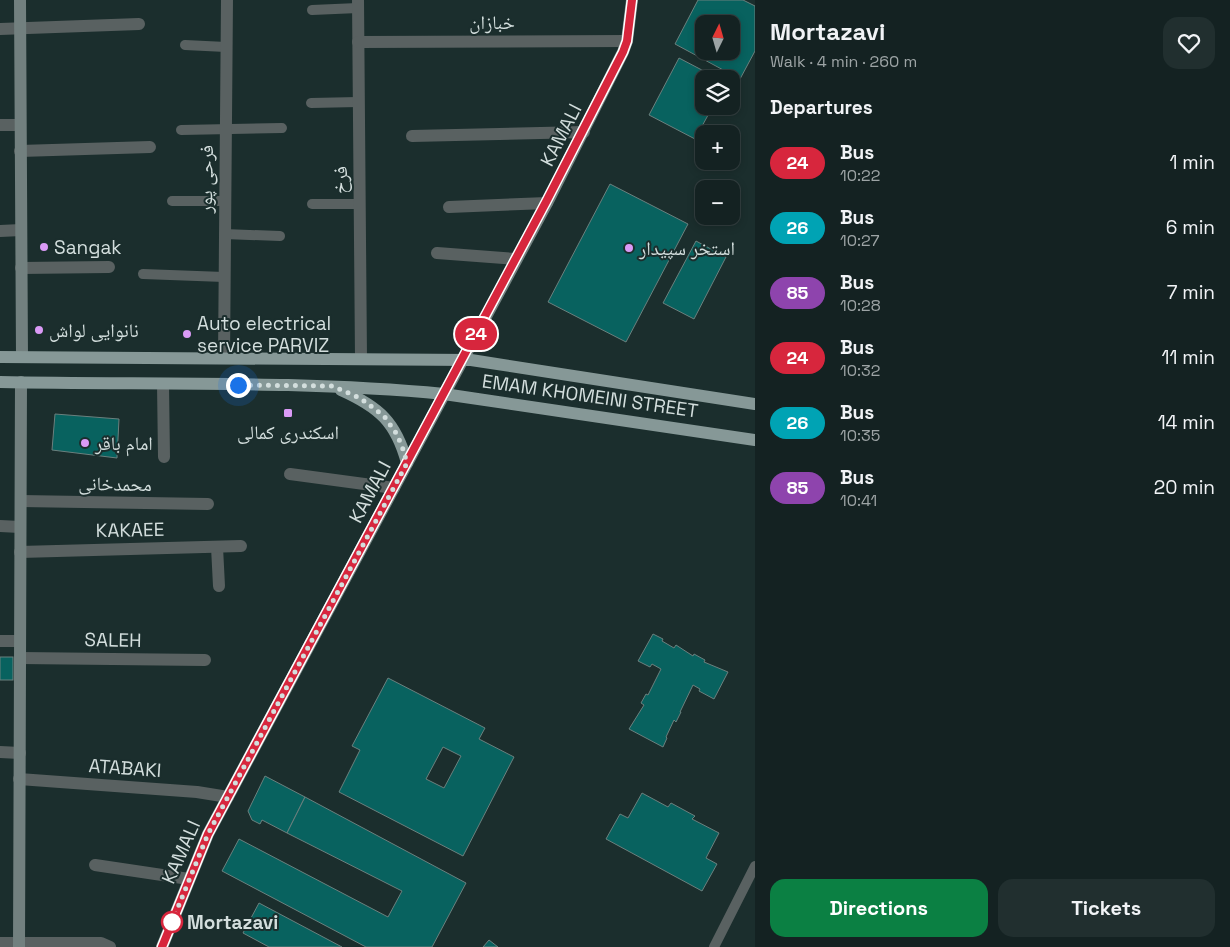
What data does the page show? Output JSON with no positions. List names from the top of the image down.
{
  "streets": {
    "main road": ["KAMALI", "EMAM KHOMEINI STREET"],
    "street": [
      "خبازان",
      "فرحی پور",
      "فرخ",
      "محمدخانی",
      "KAKAEE",
      "SALEH",
      "ATABAKI"
    ]
  },
  "crossings": [
    ["خبازان", "KAMALI"],
    ["خبازان", "فرخ"],
    ["KAMALI", "EMAM KHOMEINI STREET"],
    ["KAMALI", "ATABAKI"],
    ["فرحی پور", "EMAM KHOMEINI STREET"],
    ["فرخ", "EMAM KHOMEINI STREET"]
  ],
  "places": {
    "other": [
      "Sangak",
      "استخر سپیدار",
      "نانوایی لواش",
      "Auto electrical service PARVIZ",
      "امام باقر",
      "Mortazavi"
    ],
    "transit": ["اسکندری کمالی"]
  },
  "lines": ["bus line 24"],
  "north": "top",
  "page": {
    "on_map": "24",
    "heading": [
      ["Mortazavi", "Walk · 4 min · 260 m"],
      "Departures"
    ],
    "map_buttons": ["+", "−"],
    "list": [
      {
        "mark": "24",
        "name": "Bus",
        "note": "10:22",
        "value": "1 min"
      },
      {
        "mark": "26",
        "name": "Bus",
        "note": "10:27",
        "value": "6 min"
      },
      {
        "mark": "85",
        "name": "Bus",
        "note": "10:28",
        "value": "7 min"
      },
      {
        "mark": "24",
        "name": "Bus",
        "note": "10:32",
        "value": "11 min"
      },
      {
        "mark": "26",
        "name": "Bus",
        "note": "10:35",
        "value": "14 min"
      },
      {
        "mark": "85",
        "name": "Bus",
        "note": "10:41",
        "value": "20 min"
      }
    ],
    "buttons": ["Directions", "Tickets"]
  }
}
